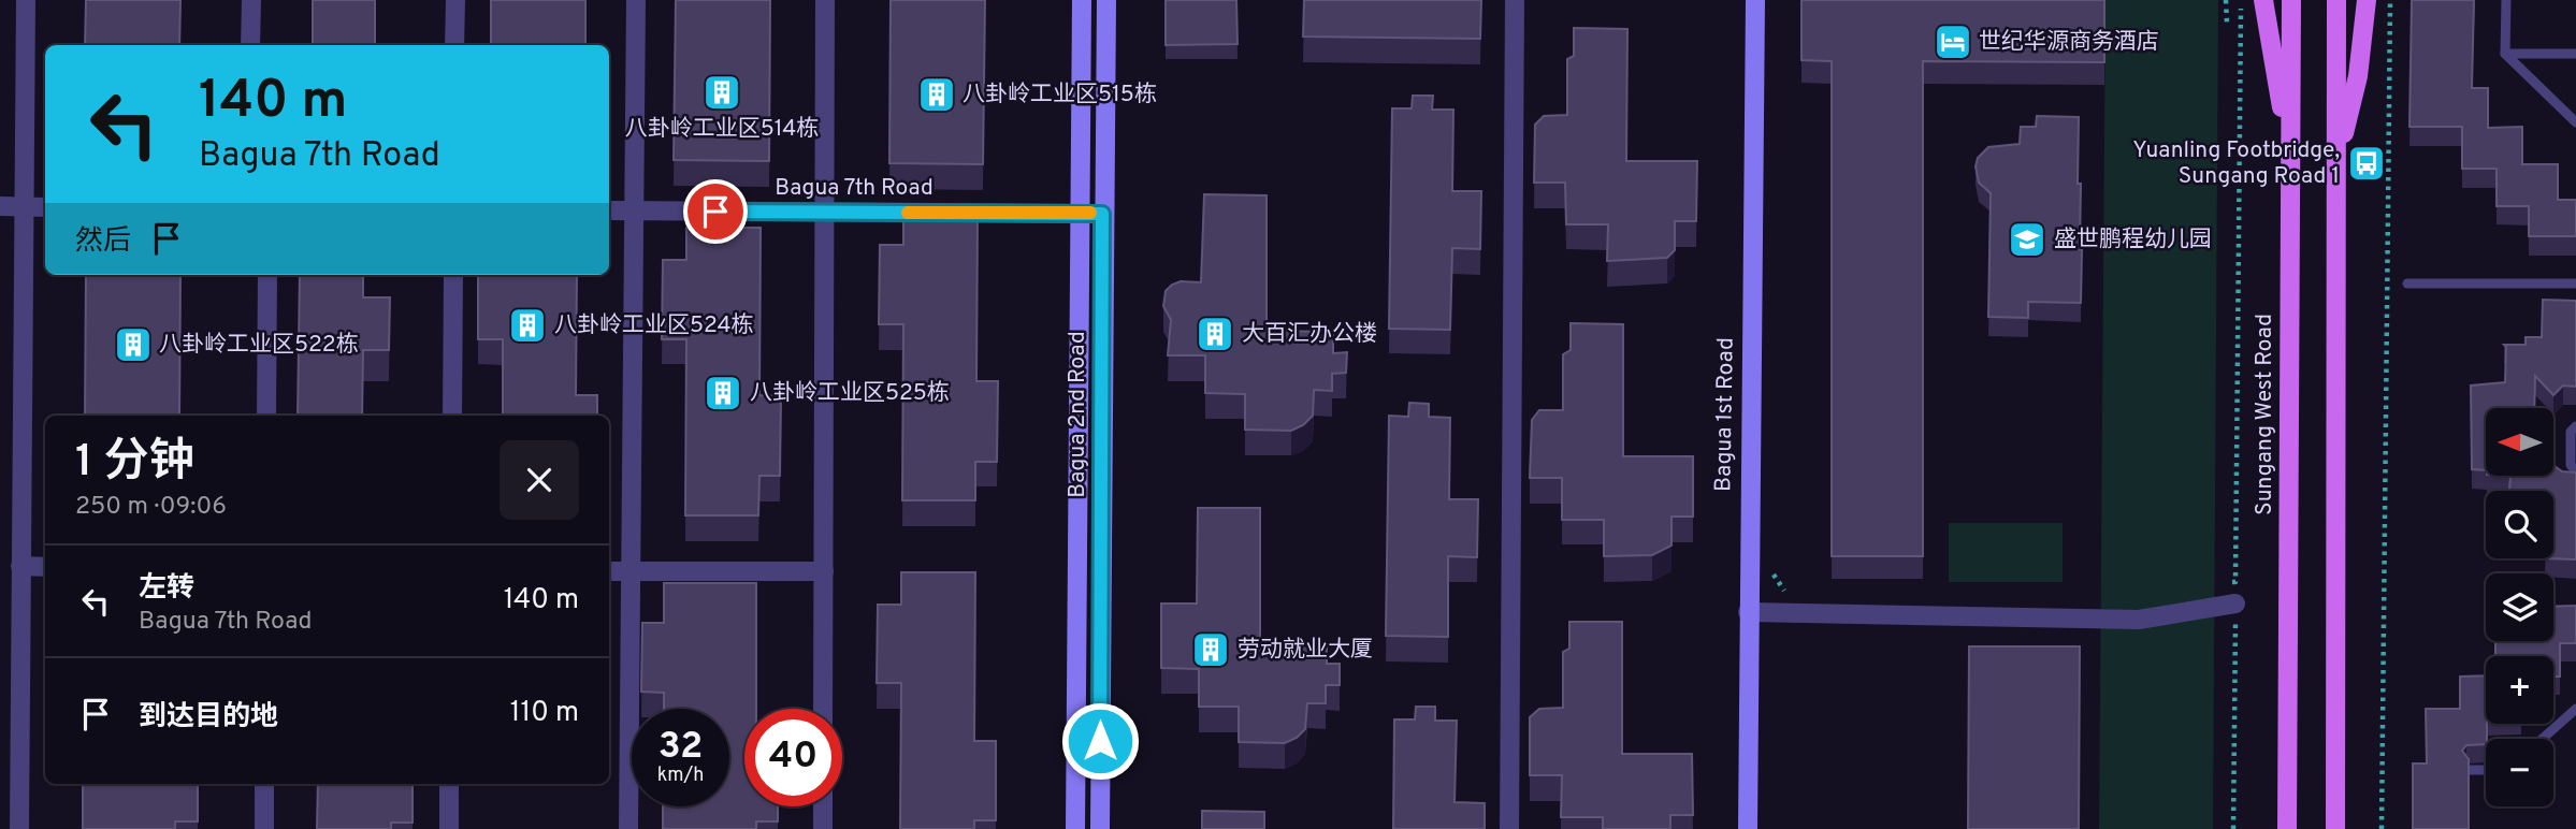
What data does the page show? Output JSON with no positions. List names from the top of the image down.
{
  "streets": {
    "main road": ["Sungang West Road"],
    "street": ["Bagua 7th Road", "Bagua 2nd Road", "Bagua 1st Road"]
  },
  "crossings": [
    ["Bagua 7th Road", "Bagua 2nd Road"]
  ],
  "places": {
    "hotel": ["世纪华源商务酒店"],
    "building": [
      "八卦岭工业区514栋",
      "八卦岭工业区515栋",
      "八卦岭工业区524栋",
      "大百汇办公楼",
      "八卦岭工业区522栋",
      "八卦岭工业区525栋",
      "劳动就业大厦"
    ],
    "bus stop": ["Yuanling Footbridge, Sungang Road 1"],
    "school or university": ["盛世鹏程幼儿园"]
  },
  "north": "left",
  "page": {
    "turn": ["140 m", "Bagua 7th Road"],
    "then": "然后",
    "map_buttons": ["+", "−"],
    "heading": ["1 分钟", "250 m · 09:06"],
    "list": [
      {
        "name": "左转",
        "note": "Bagua 7th Road",
        "value": "140 m"
      },
      {
        "name": "到达目的地",
        "value": "110 m"
      }
    ],
    "speed": "32 km/h",
    "limit": "40"
  }
}
